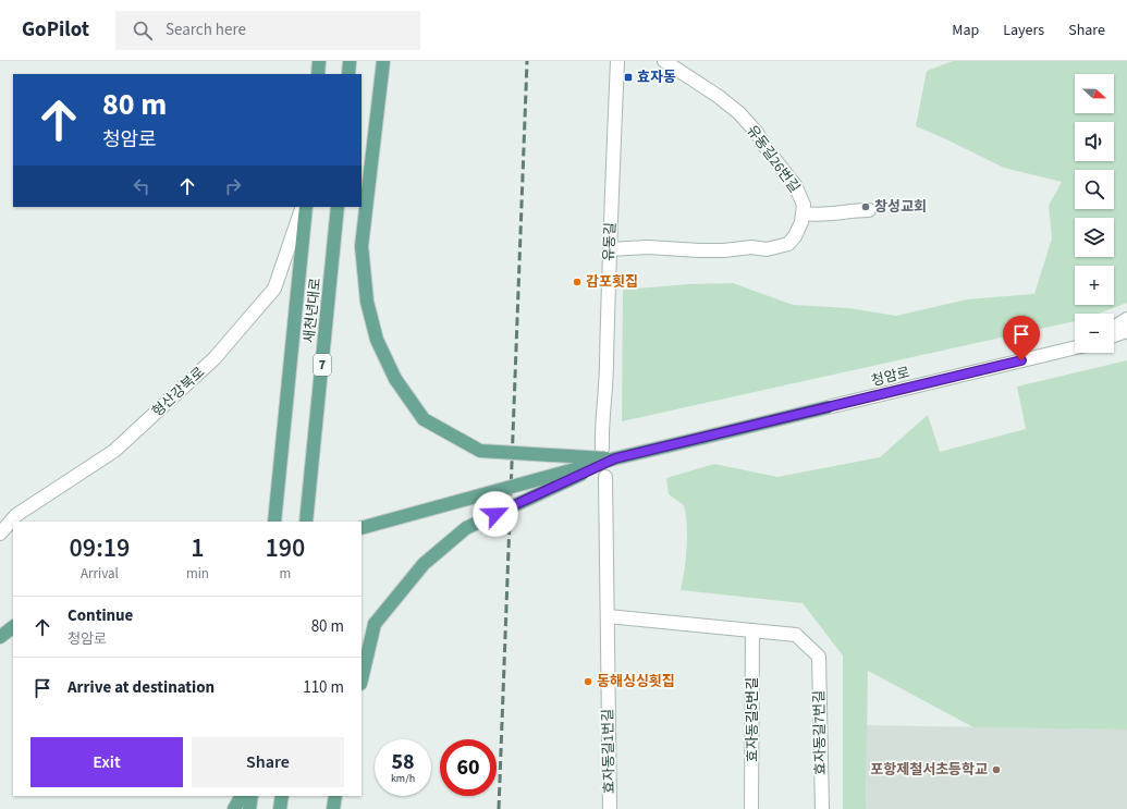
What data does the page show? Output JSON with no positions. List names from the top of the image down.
{
  "streets": {
    "main road": ["새천년대로", "7", "청암로"],
    "street": [
      "유동길26번길",
      "유동길",
      "형산강북로",
      "효자동길5번길",
      "효자동길7번길",
      "효자동길1번길"
    ]
  },
  "crossings": [
    ["효자동길5번길", "효자동길7번길"]
  ],
  "places": {
    "transit": ["효자동"],
    "other": [
      "창성교회",
      "감포횟집",
      "동해싱싱횟집",
      "포항제철서초등학교"
    ]
  },
  "north": "right",
  "page": {
    "header": "GoPilot",
    "search": "Search here",
    "nav": ["Map", "Layers", "Share"],
    "map_buttons": ["+", "−"],
    "turn": ["80 m", "청암로"],
    "eta": [
      "09:19",
      "Arrival",
      "1",
      "min",
      "190",
      "m"
    ],
    "list": [
      {
        "name": "Continue",
        "note": "청암로",
        "value": "80 m"
      },
      {
        "name": "Arrive at destination",
        "value": "110 m"
      }
    ],
    "buttons": ["Exit", "Share"],
    "speed": "58 km/h",
    "limit": "60"
  }
}
